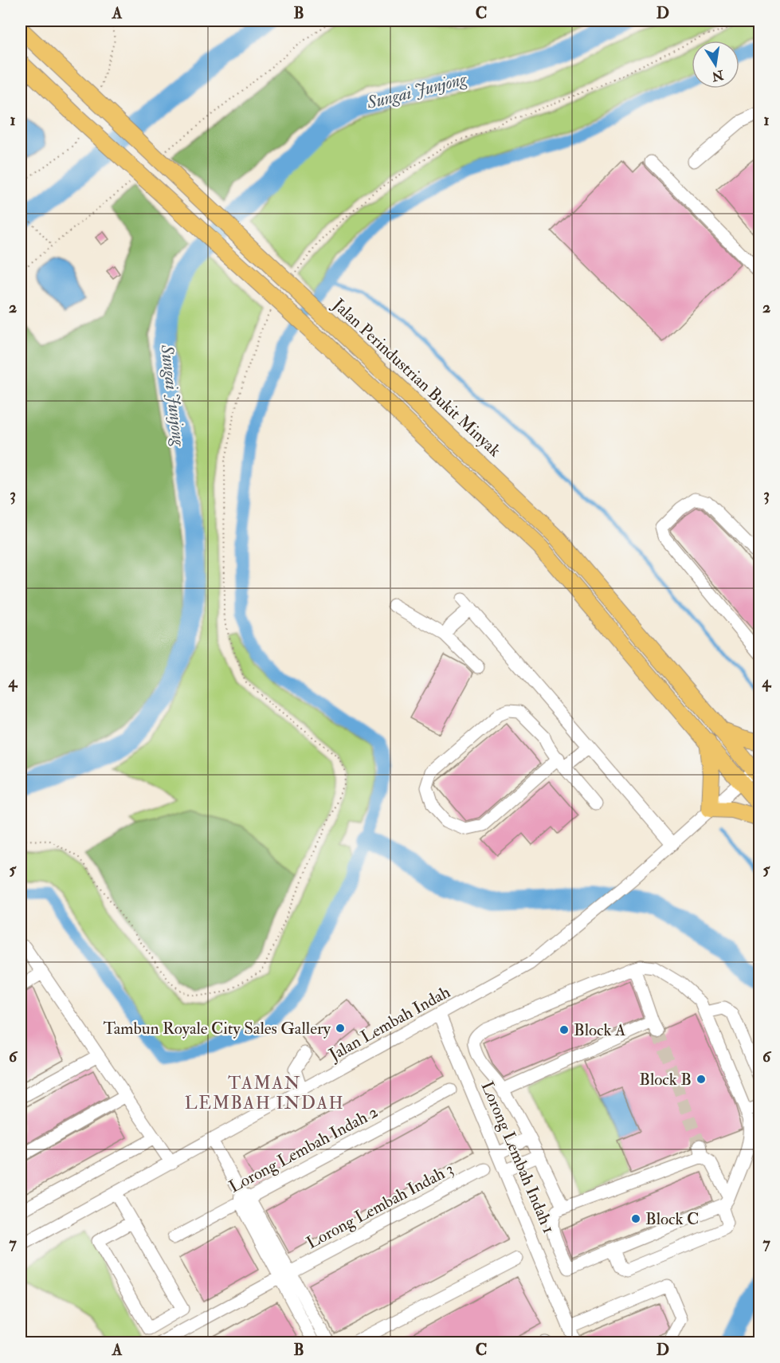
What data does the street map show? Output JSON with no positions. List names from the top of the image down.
{
  "streets": {
    "main road": ["Jalan Perindustrian Bukit Minyak"],
    "street": [
      "Jalan Lembah Indah",
      "Lorong Lembah Indah 2",
      "Lorong Lembah Indah 1",
      "Lorong Lembah Indah 3"
    ]
  },
  "crossings": [
    ["Jalan Perindustrian Bukit Minyak", "Jalan Lembah Indah"],
    ["Jalan Lembah Indah", "Lorong Lembah Indah 1"]
  ],
  "districts": ["TAMAN LEMBAH INDAH"],
  "water": ["Sungai Junjong"],
  "places": [
    "Tambun Royale City Sales Gallery",
    "Block A",
    "Block B",
    "Block C"
  ],
  "north": "bottom",
  "grid": {
    "columns": [
      "A",
      "B",
      "C",
      "D"
    ],
    "rows": [
      "1",
      "2",
      "3",
      "4",
      "5",
      "6",
      "7"
    ]
  }
}
